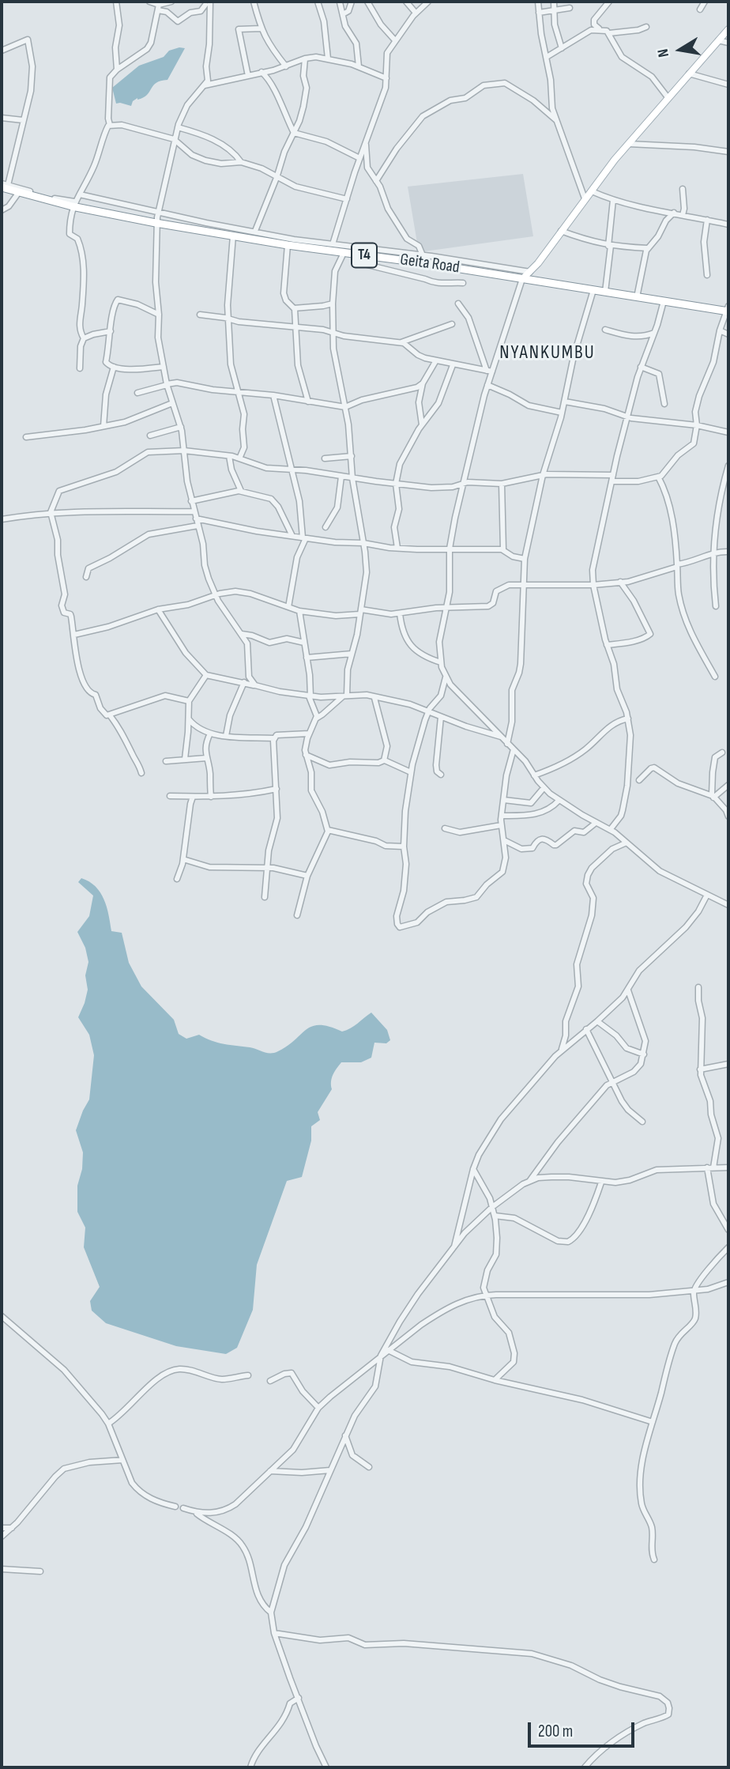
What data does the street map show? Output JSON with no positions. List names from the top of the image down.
{
  "streets": {
    "highway": ["T4", "Geita Road"]
  },
  "districts": ["NYANKUMBU"],
  "scale_bar": "200 m",
  "north": "left"
}
